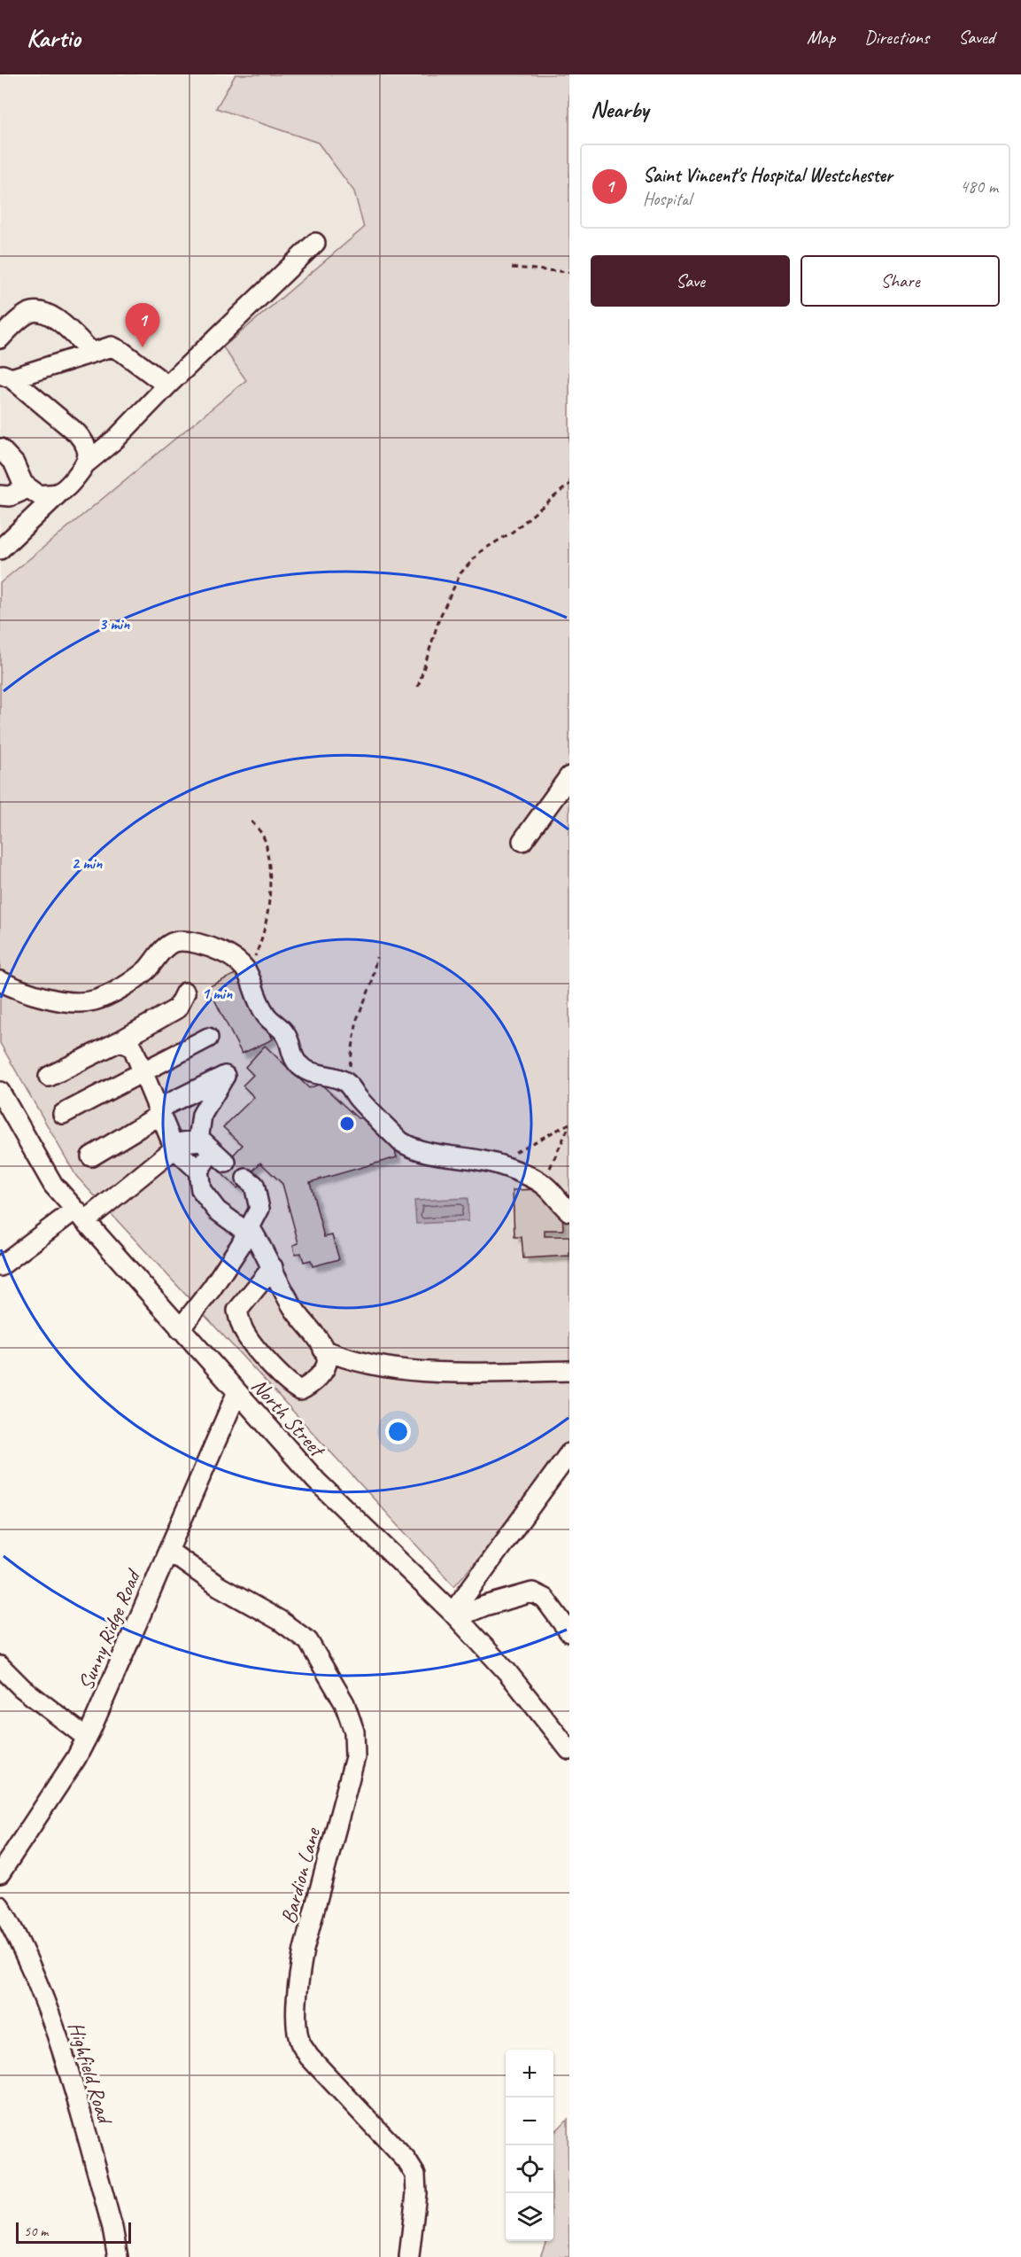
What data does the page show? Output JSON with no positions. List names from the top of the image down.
{
  "streets": {
    "street": [
      "North Street",
      "Sunny Ridge Road",
      "Bardion Lane",
      "Highfield Road"
    ]
  },
  "crossings": [
    ["North Street", "Sunny Ridge Road"],
    ["Sunny Ridge Road", "Bardion Lane"]
  ],
  "scale_bar": "50 m",
  "page": {
    "header": "Kartio",
    "nav": ["Map", "Directions", "Saved"],
    "heading": "Nearby",
    "list": [
      {
        "mark": "1",
        "name": "Saint Vincent's Hospital Westchester",
        "note": "Hospital",
        "value": "480 m"
      }
    ],
    "buttons": ["Save", "Share"],
    "pins": "1",
    "map_buttons": ["+", "−"],
    "scale": "50 m"
  },
  "rings": ["3 min", "2 min", "1 min"]
}
